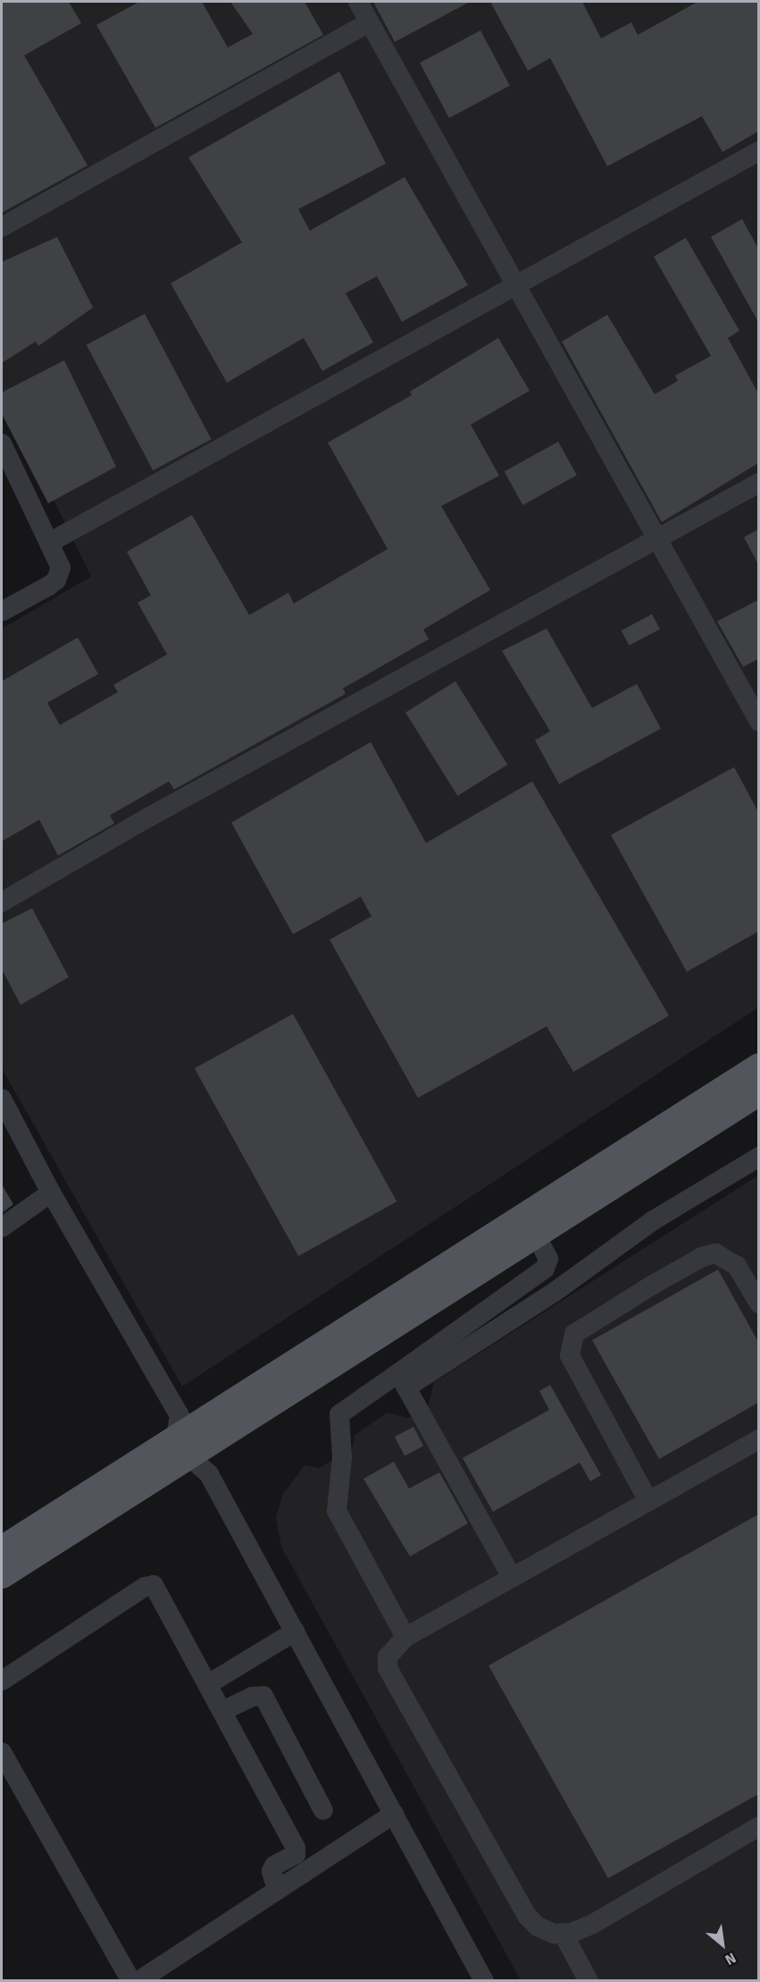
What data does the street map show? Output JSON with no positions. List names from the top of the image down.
{
  "north": "bottom right"
}
